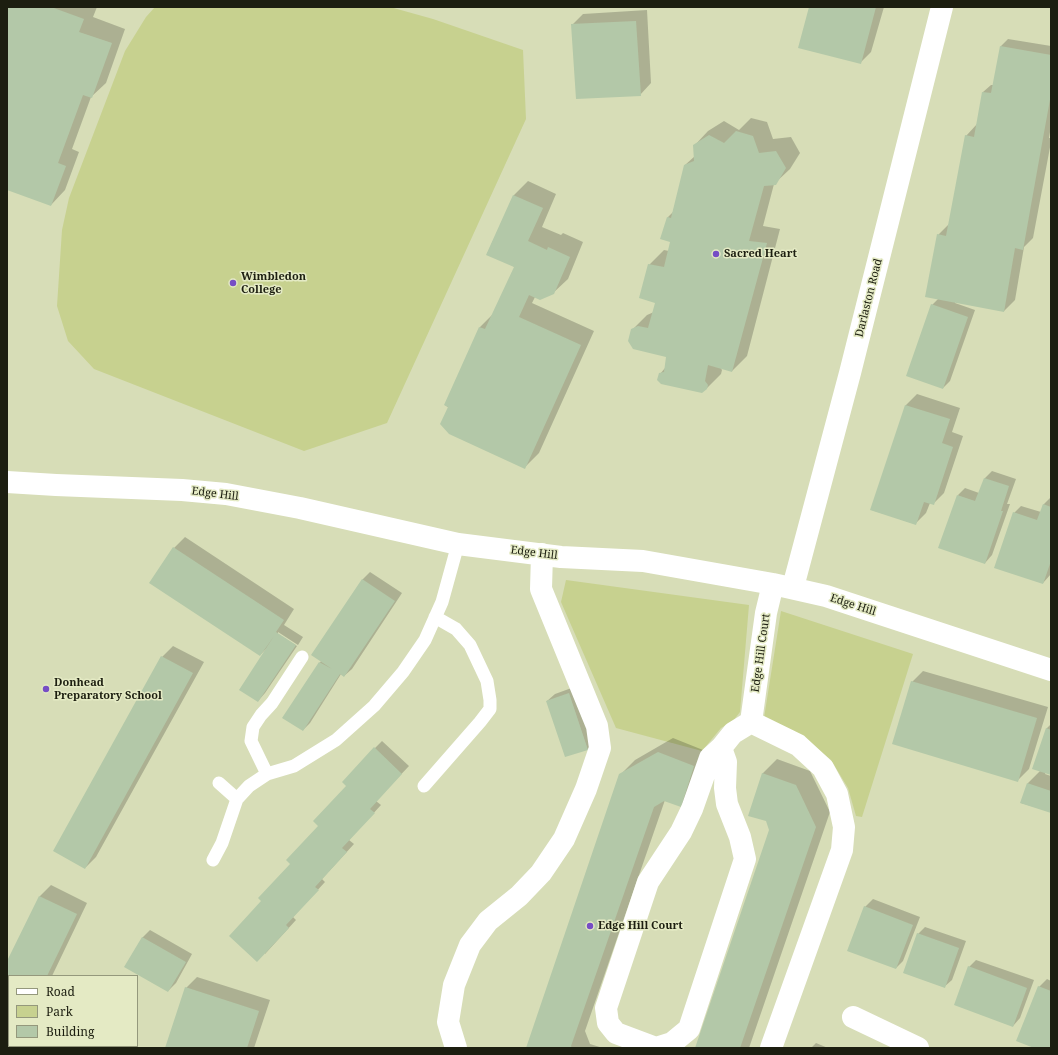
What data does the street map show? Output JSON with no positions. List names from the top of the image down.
{
  "streets": {
    "street": ["Darlaston Road", "Edge Hill", "Edge Hill Court"]
  },
  "crossings": [
    ["Darlaston Road", "Edge Hill"],
    ["Darlaston Road", "Edge Hill Court"],
    ["Edge Hill", "Edge Hill Court"]
  ],
  "places": [
    "Sacred Heart",
    "Wimbledon College",
    "Donhead Preparatory School",
    "Edge Hill Court"
  ],
  "legend": ["Road", "Park", "Building"]
}
